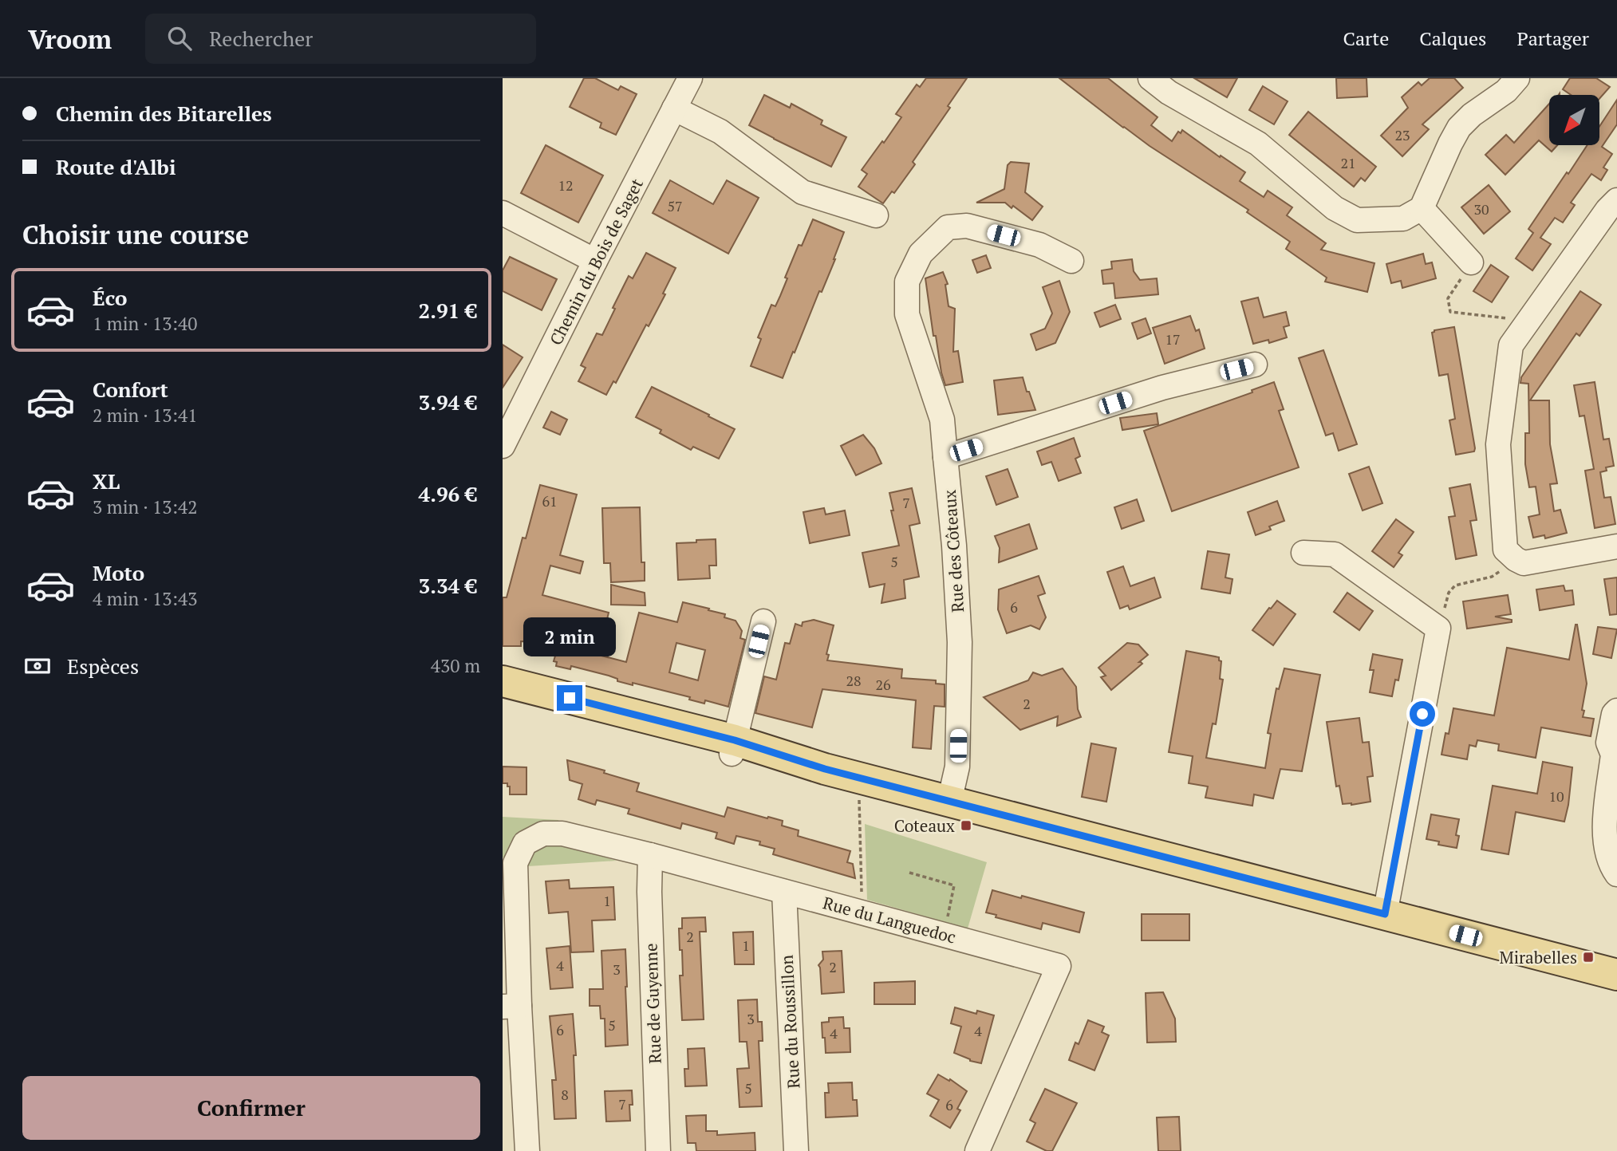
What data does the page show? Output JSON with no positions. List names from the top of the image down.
{
  "streets": {
    "street": [
      "Chemin du Bois de Saget",
      "Rue des Côteaux",
      "Rue du Languedoc",
      "Rue de Guyenne",
      "Rue du Roussillon"
    ]
  },
  "crossings": [
    ["Rue du Languedoc", "Rue de Guyenne"],
    ["Rue du Languedoc", "Rue du Roussillon"]
  ],
  "places": {
    "transit": ["Coteaux", "Mirabelles"]
  },
  "house_numbers": [
    "23",
    "21",
    "12",
    "57",
    "30",
    "17",
    "61",
    "7",
    "5",
    "6",
    "28",
    "26",
    "2",
    "10",
    "1",
    "2",
    "1",
    "4",
    "2",
    "3",
    "3",
    "5",
    "6",
    "4",
    "4",
    "5",
    "8",
    "7",
    "6"
  ],
  "north": "bottom left",
  "page": {
    "header": "Vroom",
    "search": "Rechercher",
    "nav": ["Carte", "Calques", "Partager"],
    "banner": ["Chemin des Bitarelles", "Route d'Albi"],
    "heading": "Choisir une course",
    "list": [
      {
        "name": "Éco",
        "note": "1 min · 13:40",
        "value": "2.91 €"
      },
      {
        "name": "Confort",
        "note": "2 min · 13:41",
        "value": "3.94 €"
      },
      {
        "name": "XL",
        "note": "3 min · 13:42",
        "value": "4.96 €"
      },
      {
        "name": "Moto",
        "note": "4 min · 13:43",
        "value": "3.34 €"
      }
    ],
    "bubble": "2 min",
    "pay": ["Espèces", "430 m"],
    "buttons": "Confirmer"
  }
}
